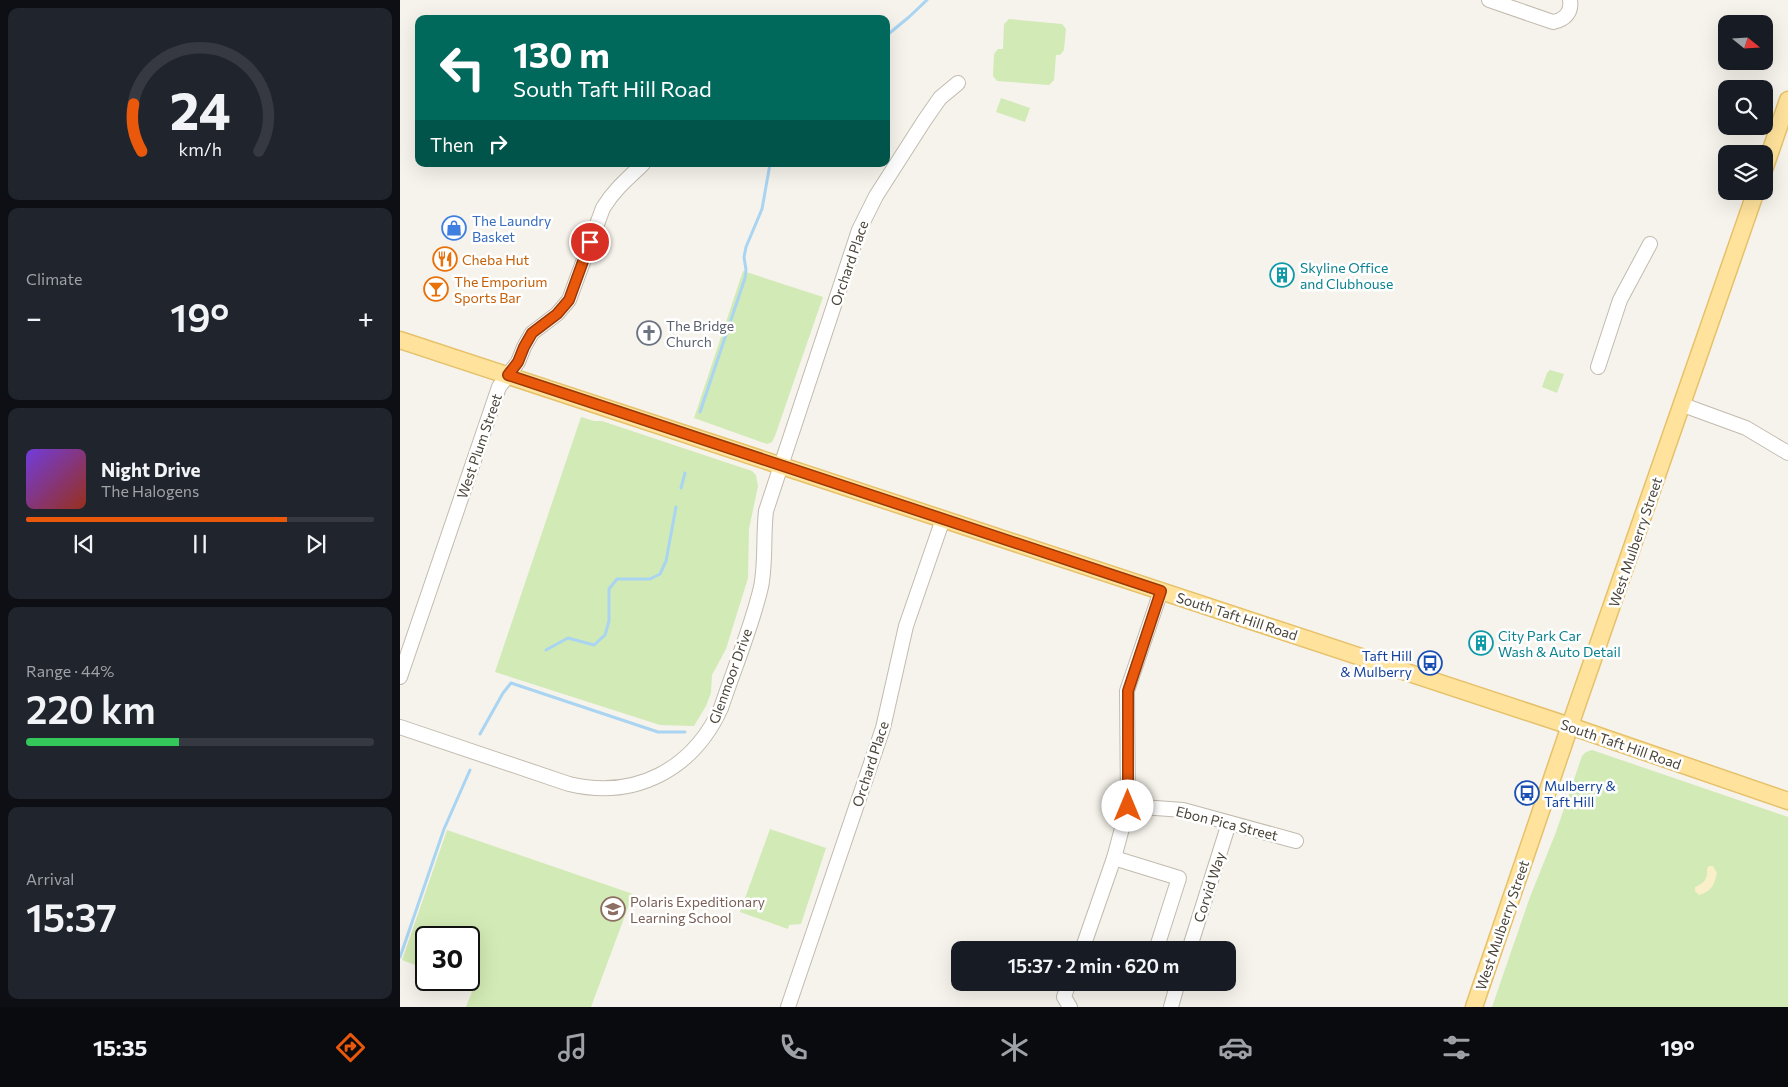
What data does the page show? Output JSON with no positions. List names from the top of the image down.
{
  "streets": {
    "main road": ["West Mulberry Street", "South Taft Hill Road"],
    "street": [
      "Orchard Place",
      "West Plum Street",
      "Glenmoor Drive",
      "Ebon Pica Street",
      "Corvid Way"
    ]
  },
  "crossings": [
    ["Orchard Place", "South Taft Hill Road"],
    ["Orchard Place", "Glenmoor Drive"],
    ["West Plum Street", "South Taft Hill Road"],
    ["West Mulberry Street", "South Taft Hill Road"],
    ["South Taft Hill Road", "Glenmoor Drive"],
    ["Ebon Pica Street", "Corvid Way"]
  ],
  "places": {
    "shop": ["The Laundry Basket"],
    "restaurant": ["Cheba Hut"],
    "building": ["Skyline Office and Clubhouse", "City Park Car Wash & Auto Detail"],
    "bar": ["The Emporium Sports Bar"],
    "church": ["The Bridge Church"],
    "bus stop": ["Taft Hill & Mulberry", "Mulberry & Taft Hill"],
    "school or university": ["Polaris Expeditionary Learning School"]
  },
  "north": "right",
  "page": {
    "turn": ["130 m", "South Taft Hill Road"],
    "then": "Then",
    "tile": [
      "Climate",
      ["Range · 44%", "220 km"],
      ["Arrival", "15:37"]
    ],
    "heat": ["−", "19°", "+"],
    "song": ["Night Drive", "The Halogens"],
    "limit": "30",
    "trip": "15:37 · 2 min · 620 m",
    "tabs": ["15:35", "19°"],
    "gauge": ["24", "km/h"]
  }
}
